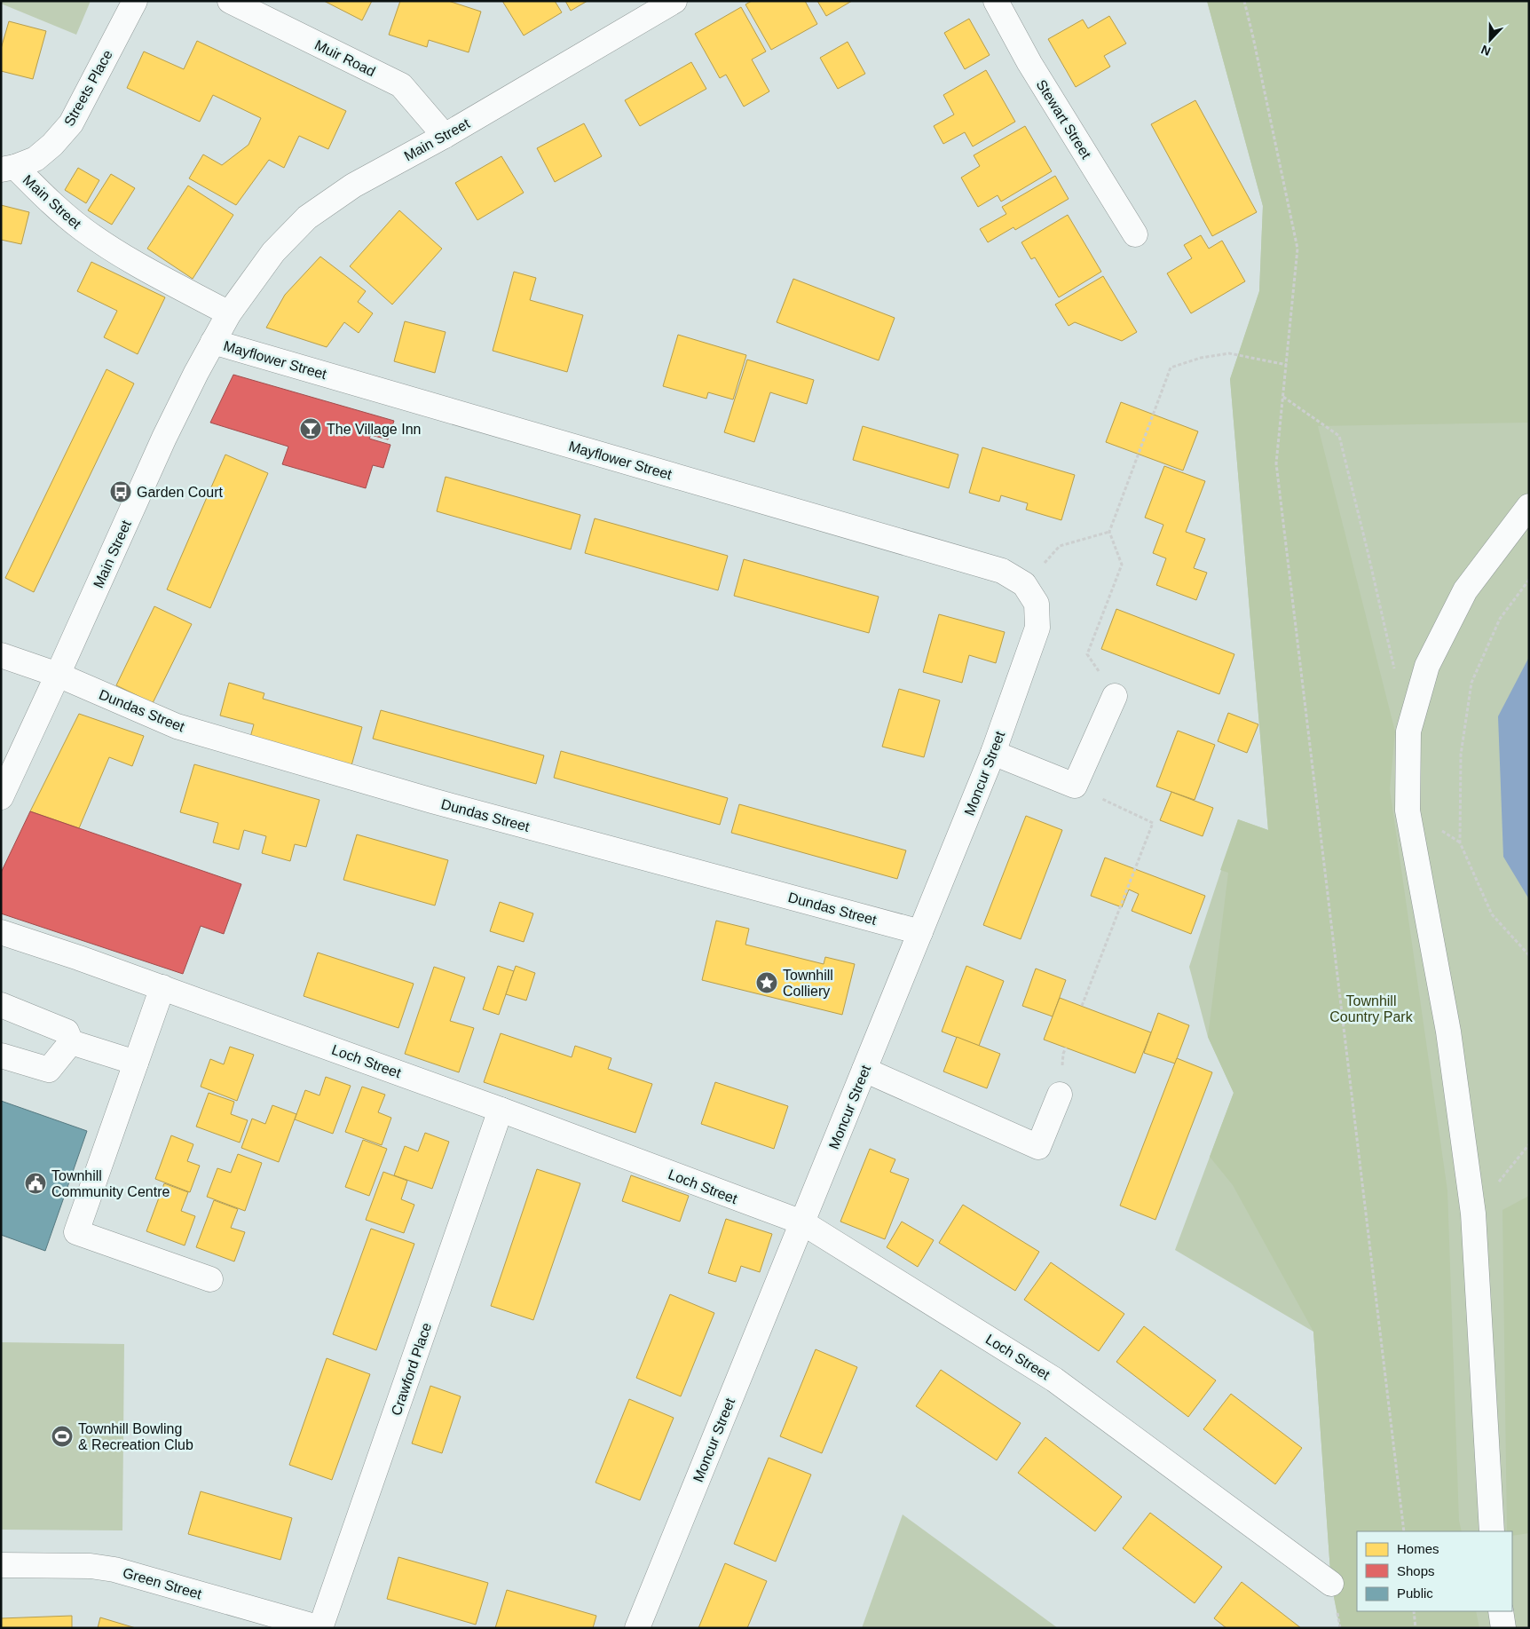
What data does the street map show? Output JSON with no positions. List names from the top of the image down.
{
  "streets": {
    "street": [
      "Muir Road",
      "Streets Place",
      "Stewart Street",
      "Main Street",
      "Mayflower Street",
      "Dundas Street",
      "Moncur Street",
      "Loch Street",
      "Crawford Place",
      "Green Street"
    ]
  },
  "crossings": [
    ["Muir Road", "Main Street"],
    ["Streets Place", "Main Street"],
    ["Main Street", "Mayflower Street"],
    ["Main Street", "Dundas Street"],
    ["Mayflower Street", "Moncur Street"],
    ["Dundas Street", "Moncur Street"],
    ["Moncur Street", "Loch Street"],
    ["Loch Street", "Crawford Place"],
    ["Crawford Place", "Green Street"]
  ],
  "parks": ["Townhill Country Park"],
  "places": {
    "bar": ["The Village Inn"],
    "bus stop": ["Garden Court"],
    "place": ["Townhill Colliery"],
    "public building": ["Townhill Community Centre"],
    "sports": ["Townhill Bowling & Recreation Club"]
  },
  "legend": ["Homes", "Shops", "Public"],
  "north": "bottom"
}
